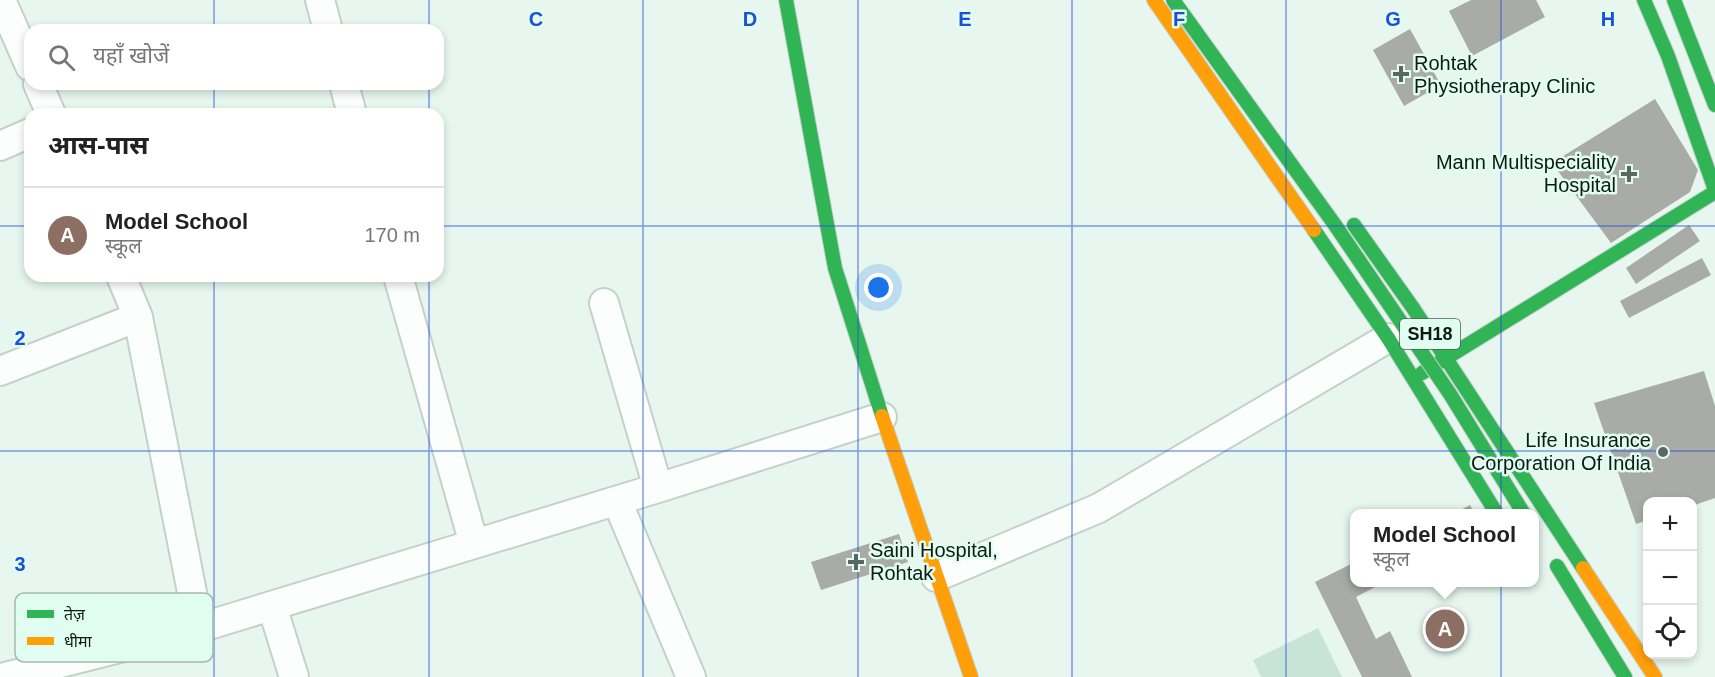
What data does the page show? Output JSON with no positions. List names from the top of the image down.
{
  "streets": {
    "main road": ["SH18"]
  },
  "places": {
    "health": ["Rohtak Physiotherapy Clinic", "Mann Multispeciality Hospital", "Saini Hospital, Rohtak"],
    "other": ["Life Insurance Corporation Of India"]
  },
  "legend": ["तेज़", "धीमा"],
  "page": {
    "search": "यहाँ खोजें",
    "heading": "आस-पास",
    "list": [
      {
        "mark": "A",
        "name": "Model School",
        "note": "स्कूल",
        "value": "170 m"
      }
    ],
    "map_buttons": ["+", "−"],
    "popup": ["Model School", "स्कूल"],
    "pins": "A"
  },
  "grid": {
    "columns": [
      "C",
      "D",
      "E",
      "F",
      "G",
      "H"
    ],
    "rows": ["2", "3"]
  }
}
